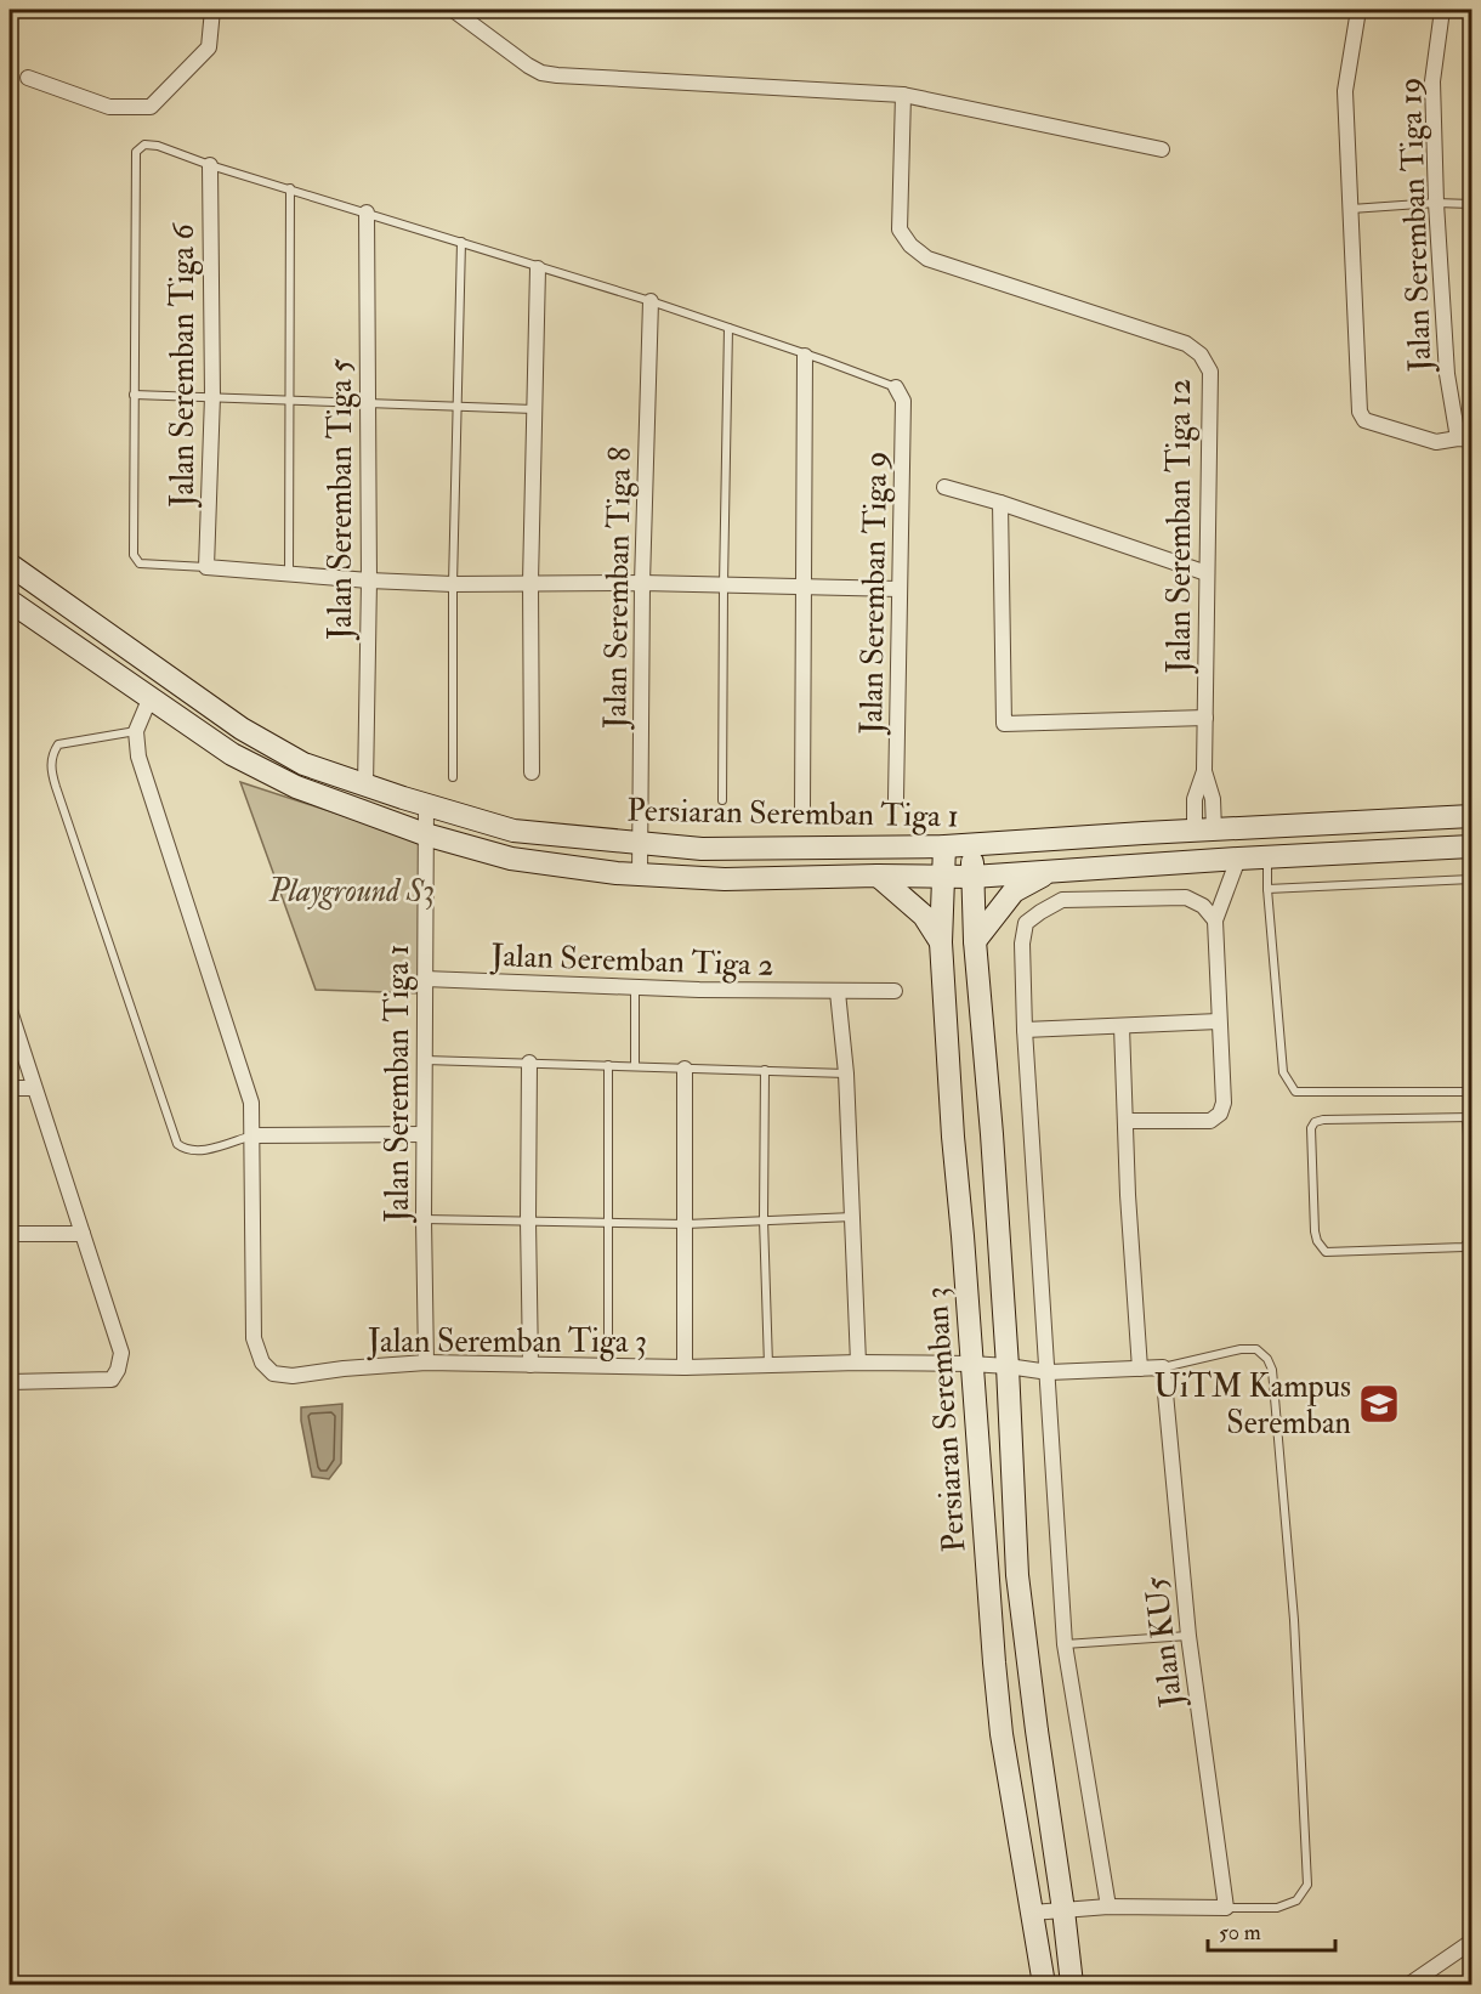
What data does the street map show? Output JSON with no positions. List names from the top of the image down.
{
  "streets": {
    "main road": ["Persiaran Seremban Tiga 1", "Persiaran Seremban 3"],
    "street": [
      "Jalan Seremban Tiga 19",
      "Jalan Seremban Tiga 6",
      "Jalan Seremban Tiga 5",
      "Jalan Seremban Tiga 12",
      "Jalan Seremban Tiga 8",
      "Jalan Seremban Tiga 9",
      "Jalan Seremban Tiga 2",
      "Jalan Seremban Tiga 1",
      "Jalan Seremban Tiga 3",
      "Jalan KU5"
    ]
  },
  "crossings": [
    ["Jalan Seremban Tiga 5", "Persiaran Seremban Tiga 1"],
    ["Jalan Seremban Tiga 12", "Persiaran Seremban Tiga 1"],
    ["Jalan Seremban Tiga 8", "Persiaran Seremban Tiga 1"],
    ["Persiaran Seremban Tiga 1", "Jalan Seremban Tiga 1"],
    ["Persiaran Seremban Tiga 1", "Persiaran Seremban 3"],
    ["Jalan Seremban Tiga 2", "Jalan Seremban Tiga 1"],
    ["Jalan Seremban Tiga 1", "Jalan Seremban Tiga 3"],
    ["Jalan Seremban Tiga 3", "Persiaran Seremban 3"],
    ["Jalan Seremban Tiga 3", "Jalan KU5"]
  ],
  "parks": ["Playground S3"],
  "places": {
    "school or university": ["UiTM Kampus Seremban"]
  },
  "scale_bar": "50 m"
}
